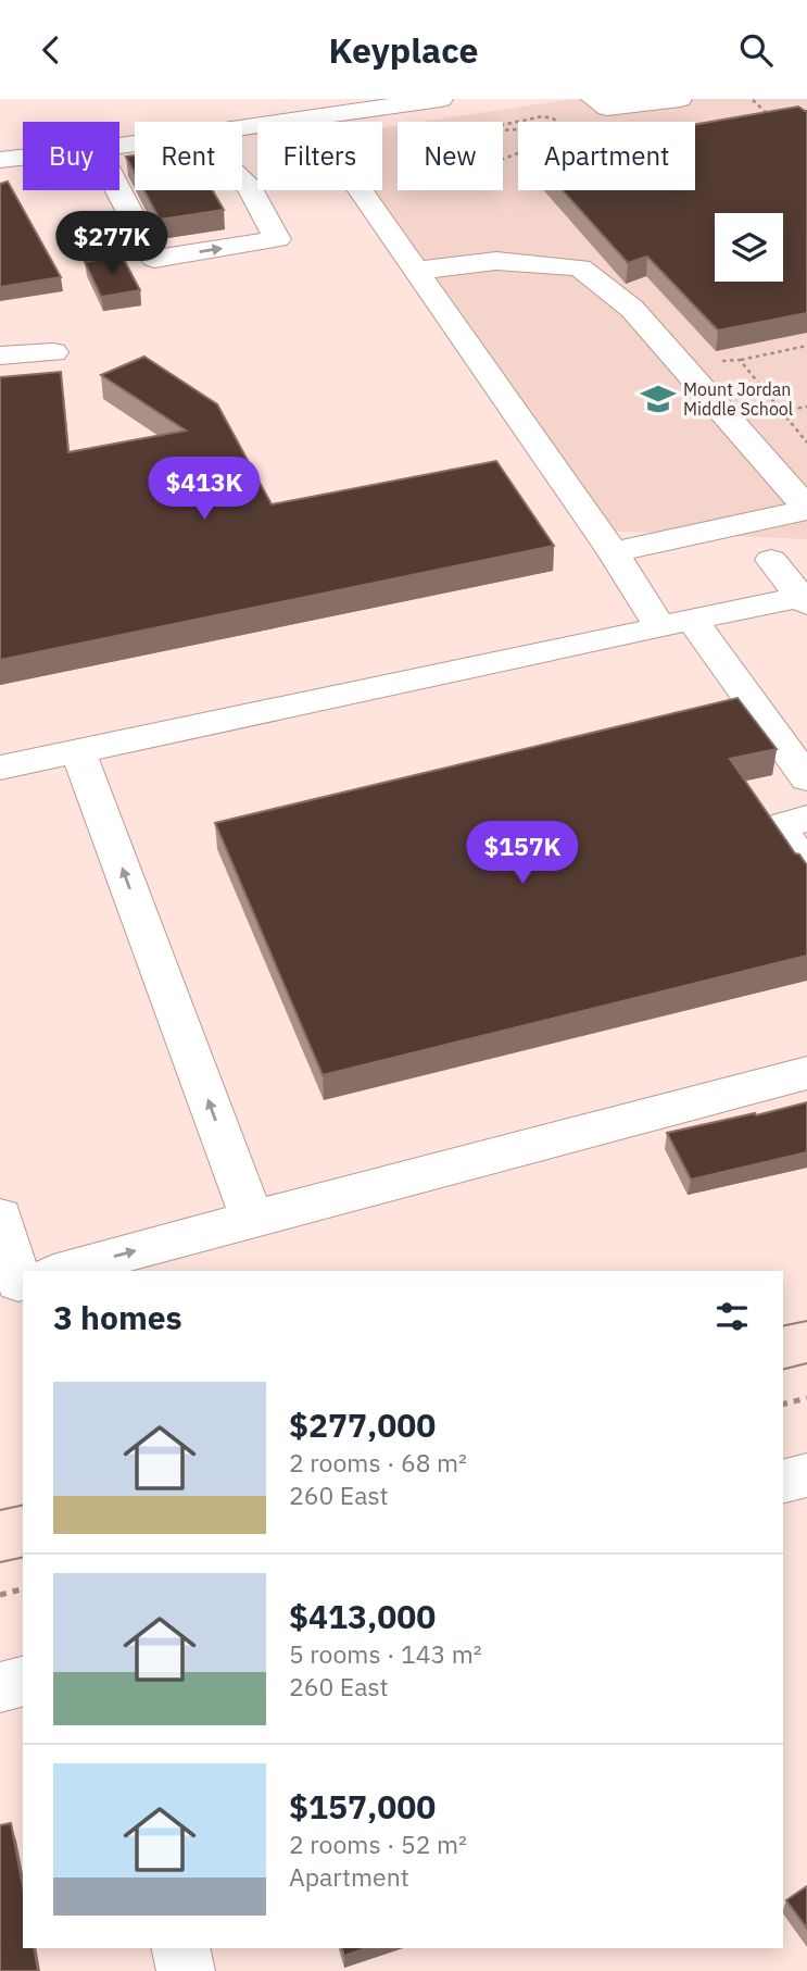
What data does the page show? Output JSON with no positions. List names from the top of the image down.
{
  "places": {
    "school or university": ["Mount Jordan Middle School"]
  },
  "page": {
    "header": "Keyplace",
    "chip": [
      "Buy",
      "Rent",
      "Filters",
      "New",
      "Apartment"
    ],
    "price": ["$277K", "$413K", "$157K"],
    "heading": "3 homes",
    "list": [
      {
        "name": "$277,000",
        "note": "2 rooms · 68 m² · 260 East"
      },
      {
        "name": "$413,000",
        "note": "5 rooms · 143 m² · 260 East"
      },
      {
        "name": "$157,000",
        "note": "2 rooms · 52 m² · Apartment"
      }
    ]
  }
}
